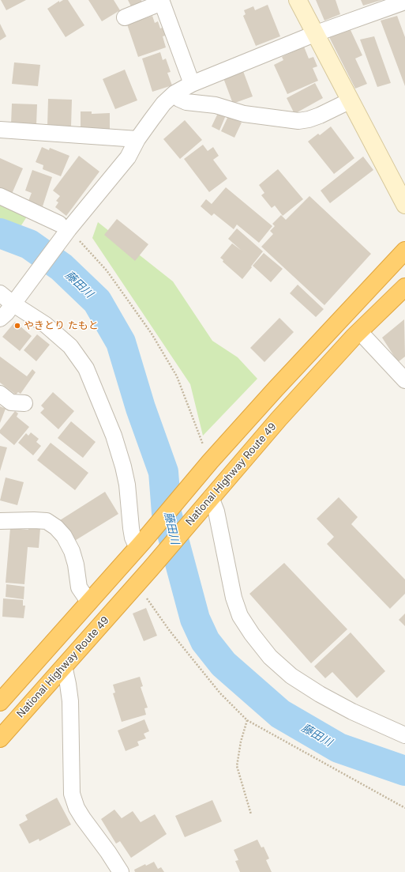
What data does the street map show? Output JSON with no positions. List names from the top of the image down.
{
  "streets": {
    "highway": ["National Highway Route 49"]
  },
  "water": ["藤田川"],
  "places": ["やきとり たもと"]
}
